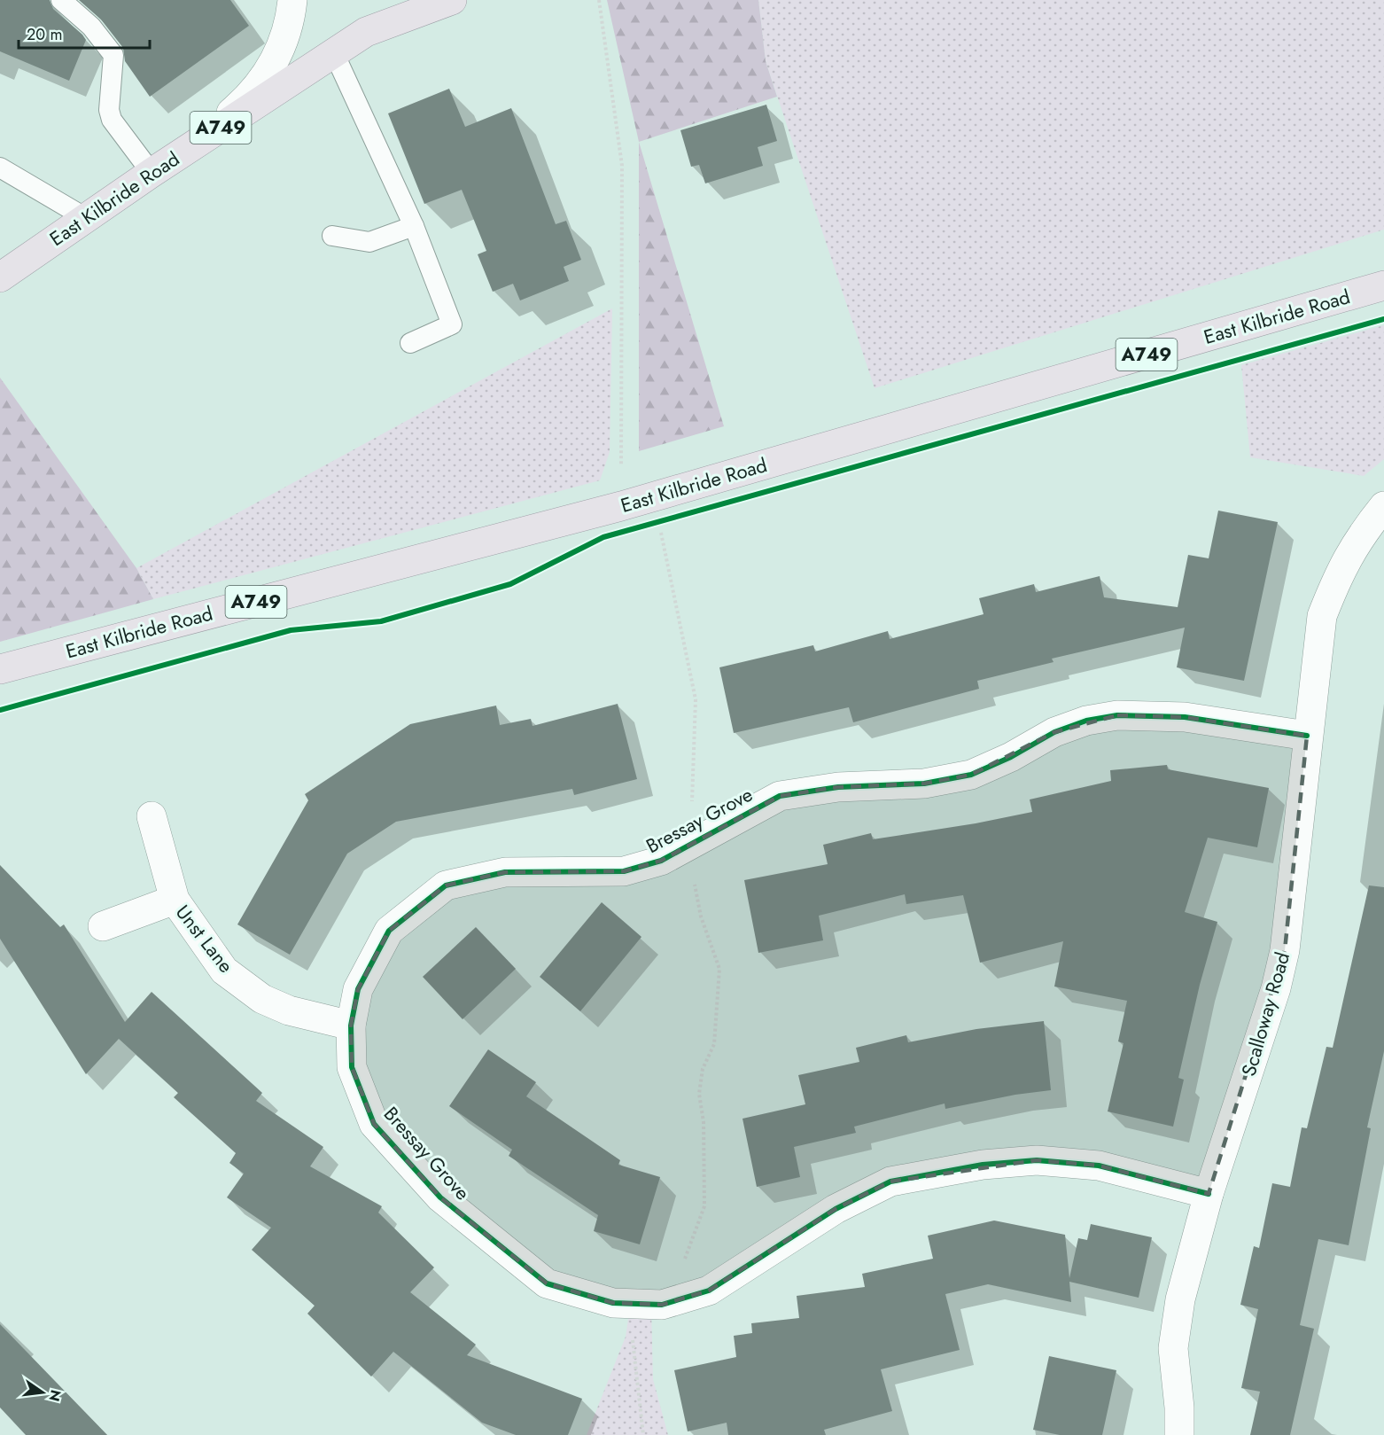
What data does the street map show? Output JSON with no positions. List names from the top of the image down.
{
  "streets": {
    "main road": ["A749", "East Kilbride Road"],
    "street": ["Bressay Grove", "Unst Lane", "Scalloway Road"]
  },
  "crossings": [
    ["Bressay Grove", "Unst Lane"],
    ["Bressay Grove", "Scalloway Road"]
  ],
  "scale_bar": "20 m",
  "north": "right"
}
